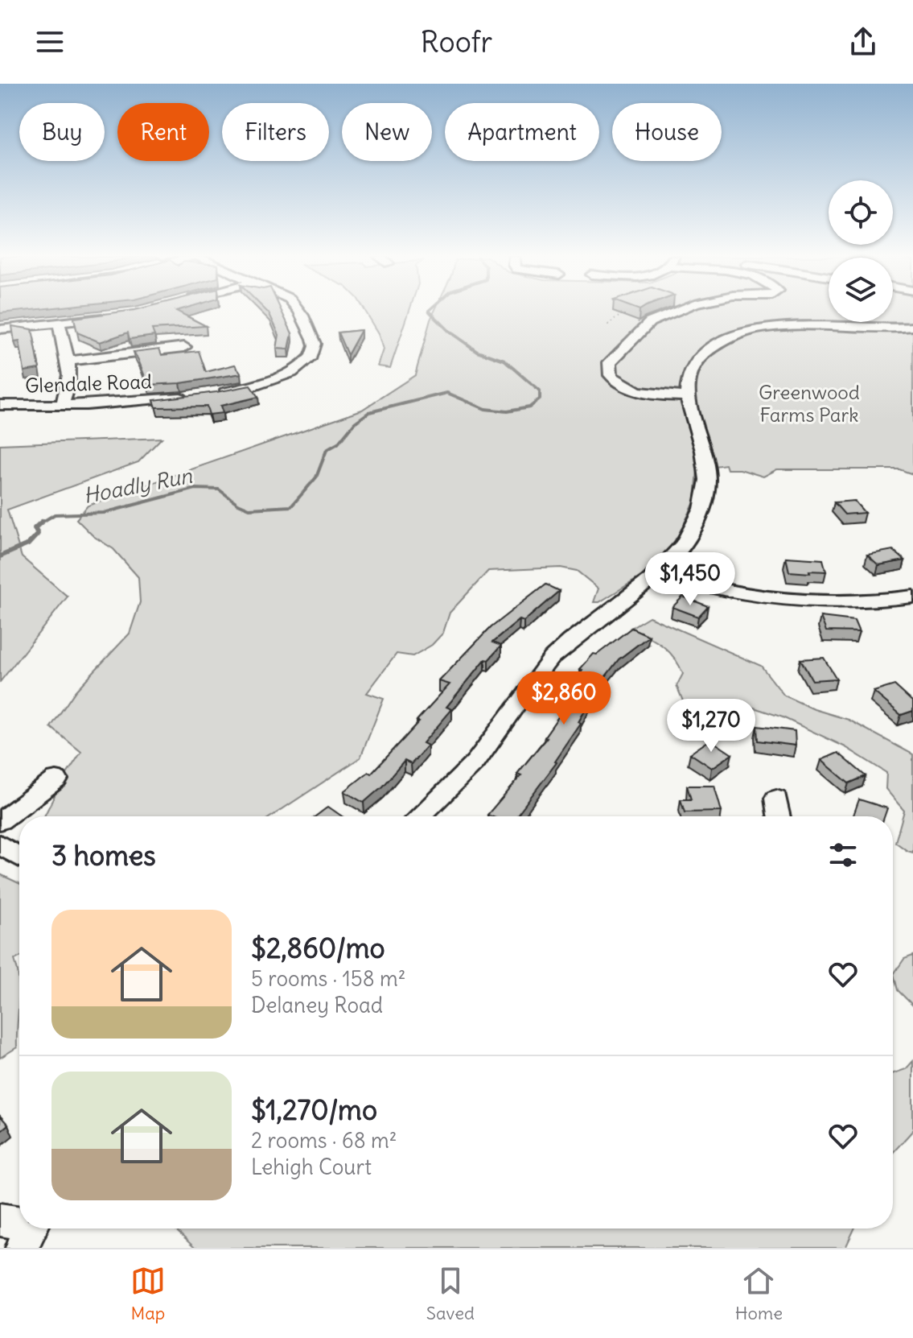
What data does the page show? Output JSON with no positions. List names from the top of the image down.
{
  "streets": {
    "street": ["Glendale Road"]
  },
  "water": ["Hoadly Run"],
  "parks": ["Greenwood Farms Park"],
  "page": {
    "header": "Roofr",
    "chip": [
      "Buy",
      "Rent",
      "Filters",
      "New",
      "Apartment",
      "House"
    ],
    "price": ["$1,450", "$2,860", "$1,270"],
    "heading": "3 homes",
    "list": [
      {
        "name": "$2,860/mo",
        "note": "5 rooms · 158 m² · Delaney Road"
      },
      {
        "name": "$1,270/mo",
        "note": "2 rooms · 68 m² · Lehigh Court"
      }
    ],
    "tabs": ["Map", "Saved", "Home"]
  }
}
